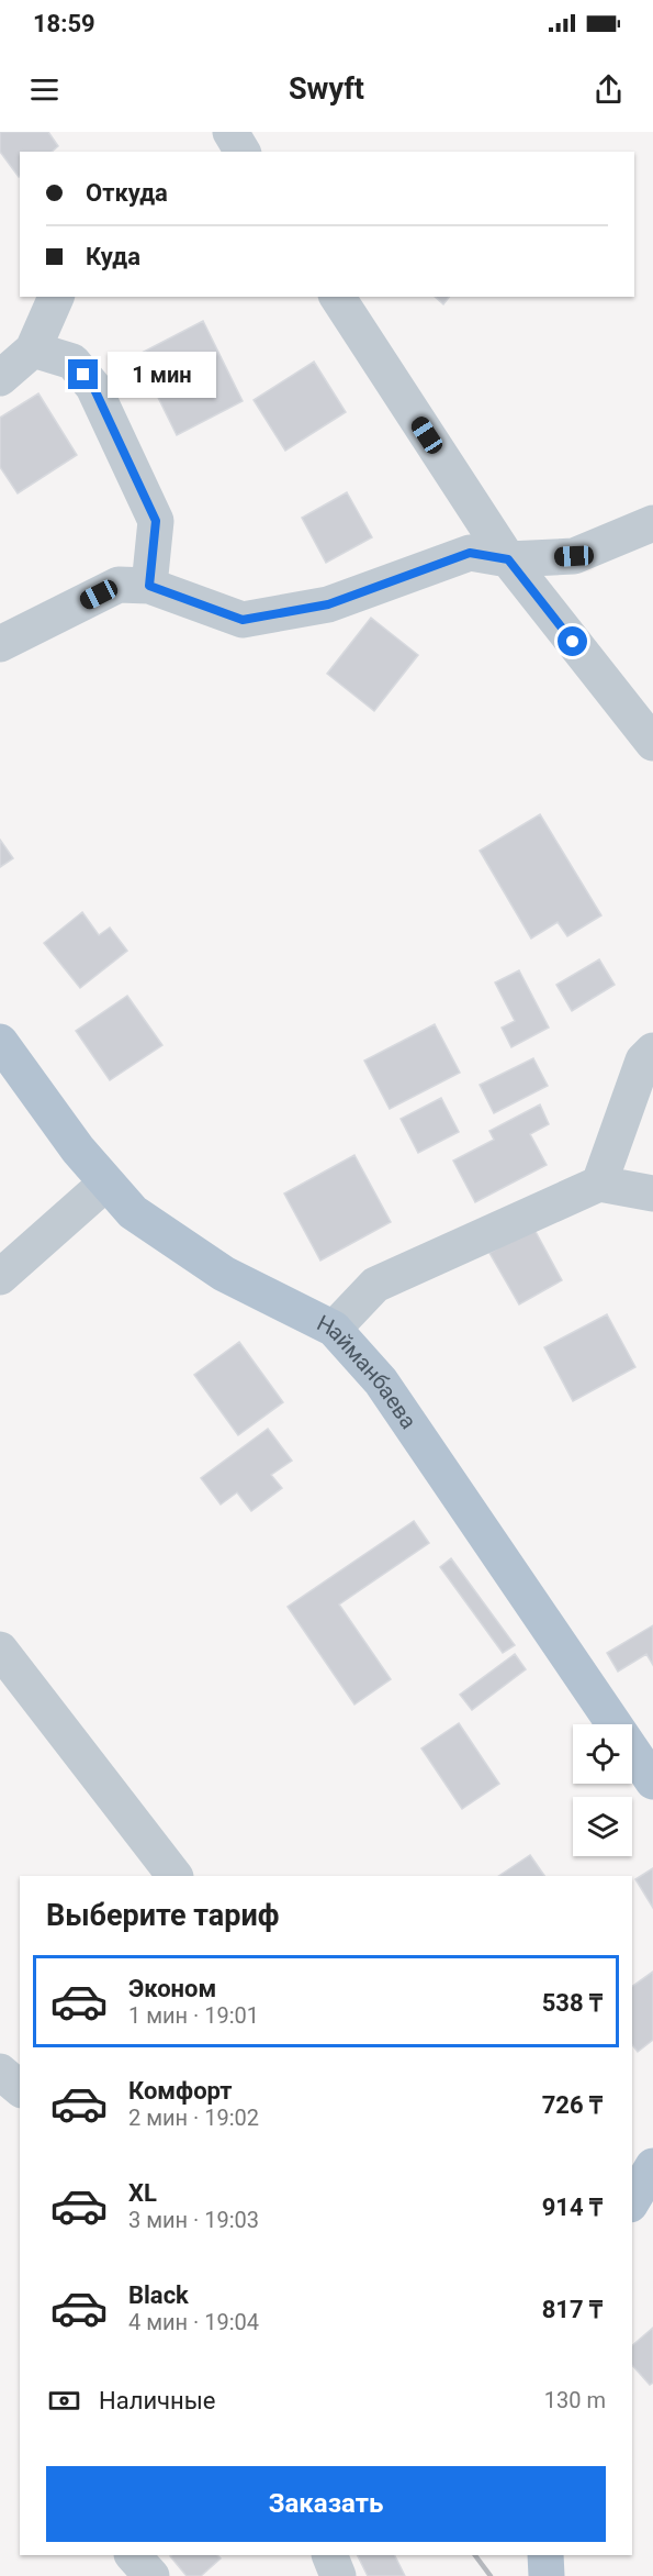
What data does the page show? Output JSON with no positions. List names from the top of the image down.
{
  "streets": {
    "main road": ["Найманбаева"]
  },
  "page": {
    "status": "18:59",
    "header": "Swyft",
    "banner": ["Откуда", "Куда"],
    "bubble": "1 мин",
    "heading": "Выберите тариф",
    "list": [
      {
        "name": "Эконом",
        "note": "1 мин · 19:01",
        "value": "538 ₸"
      },
      {
        "name": "Комфорт",
        "note": "2 мин · 19:02",
        "value": "726 ₸"
      },
      {
        "name": "XL",
        "note": "3 мин · 19:03",
        "value": "914 ₸"
      },
      {
        "name": "Black",
        "note": "4 мин · 19:04",
        "value": "817 ₸"
      }
    ],
    "pay": ["Наличные", "130 m"],
    "buttons": "Заказать"
  }
}
